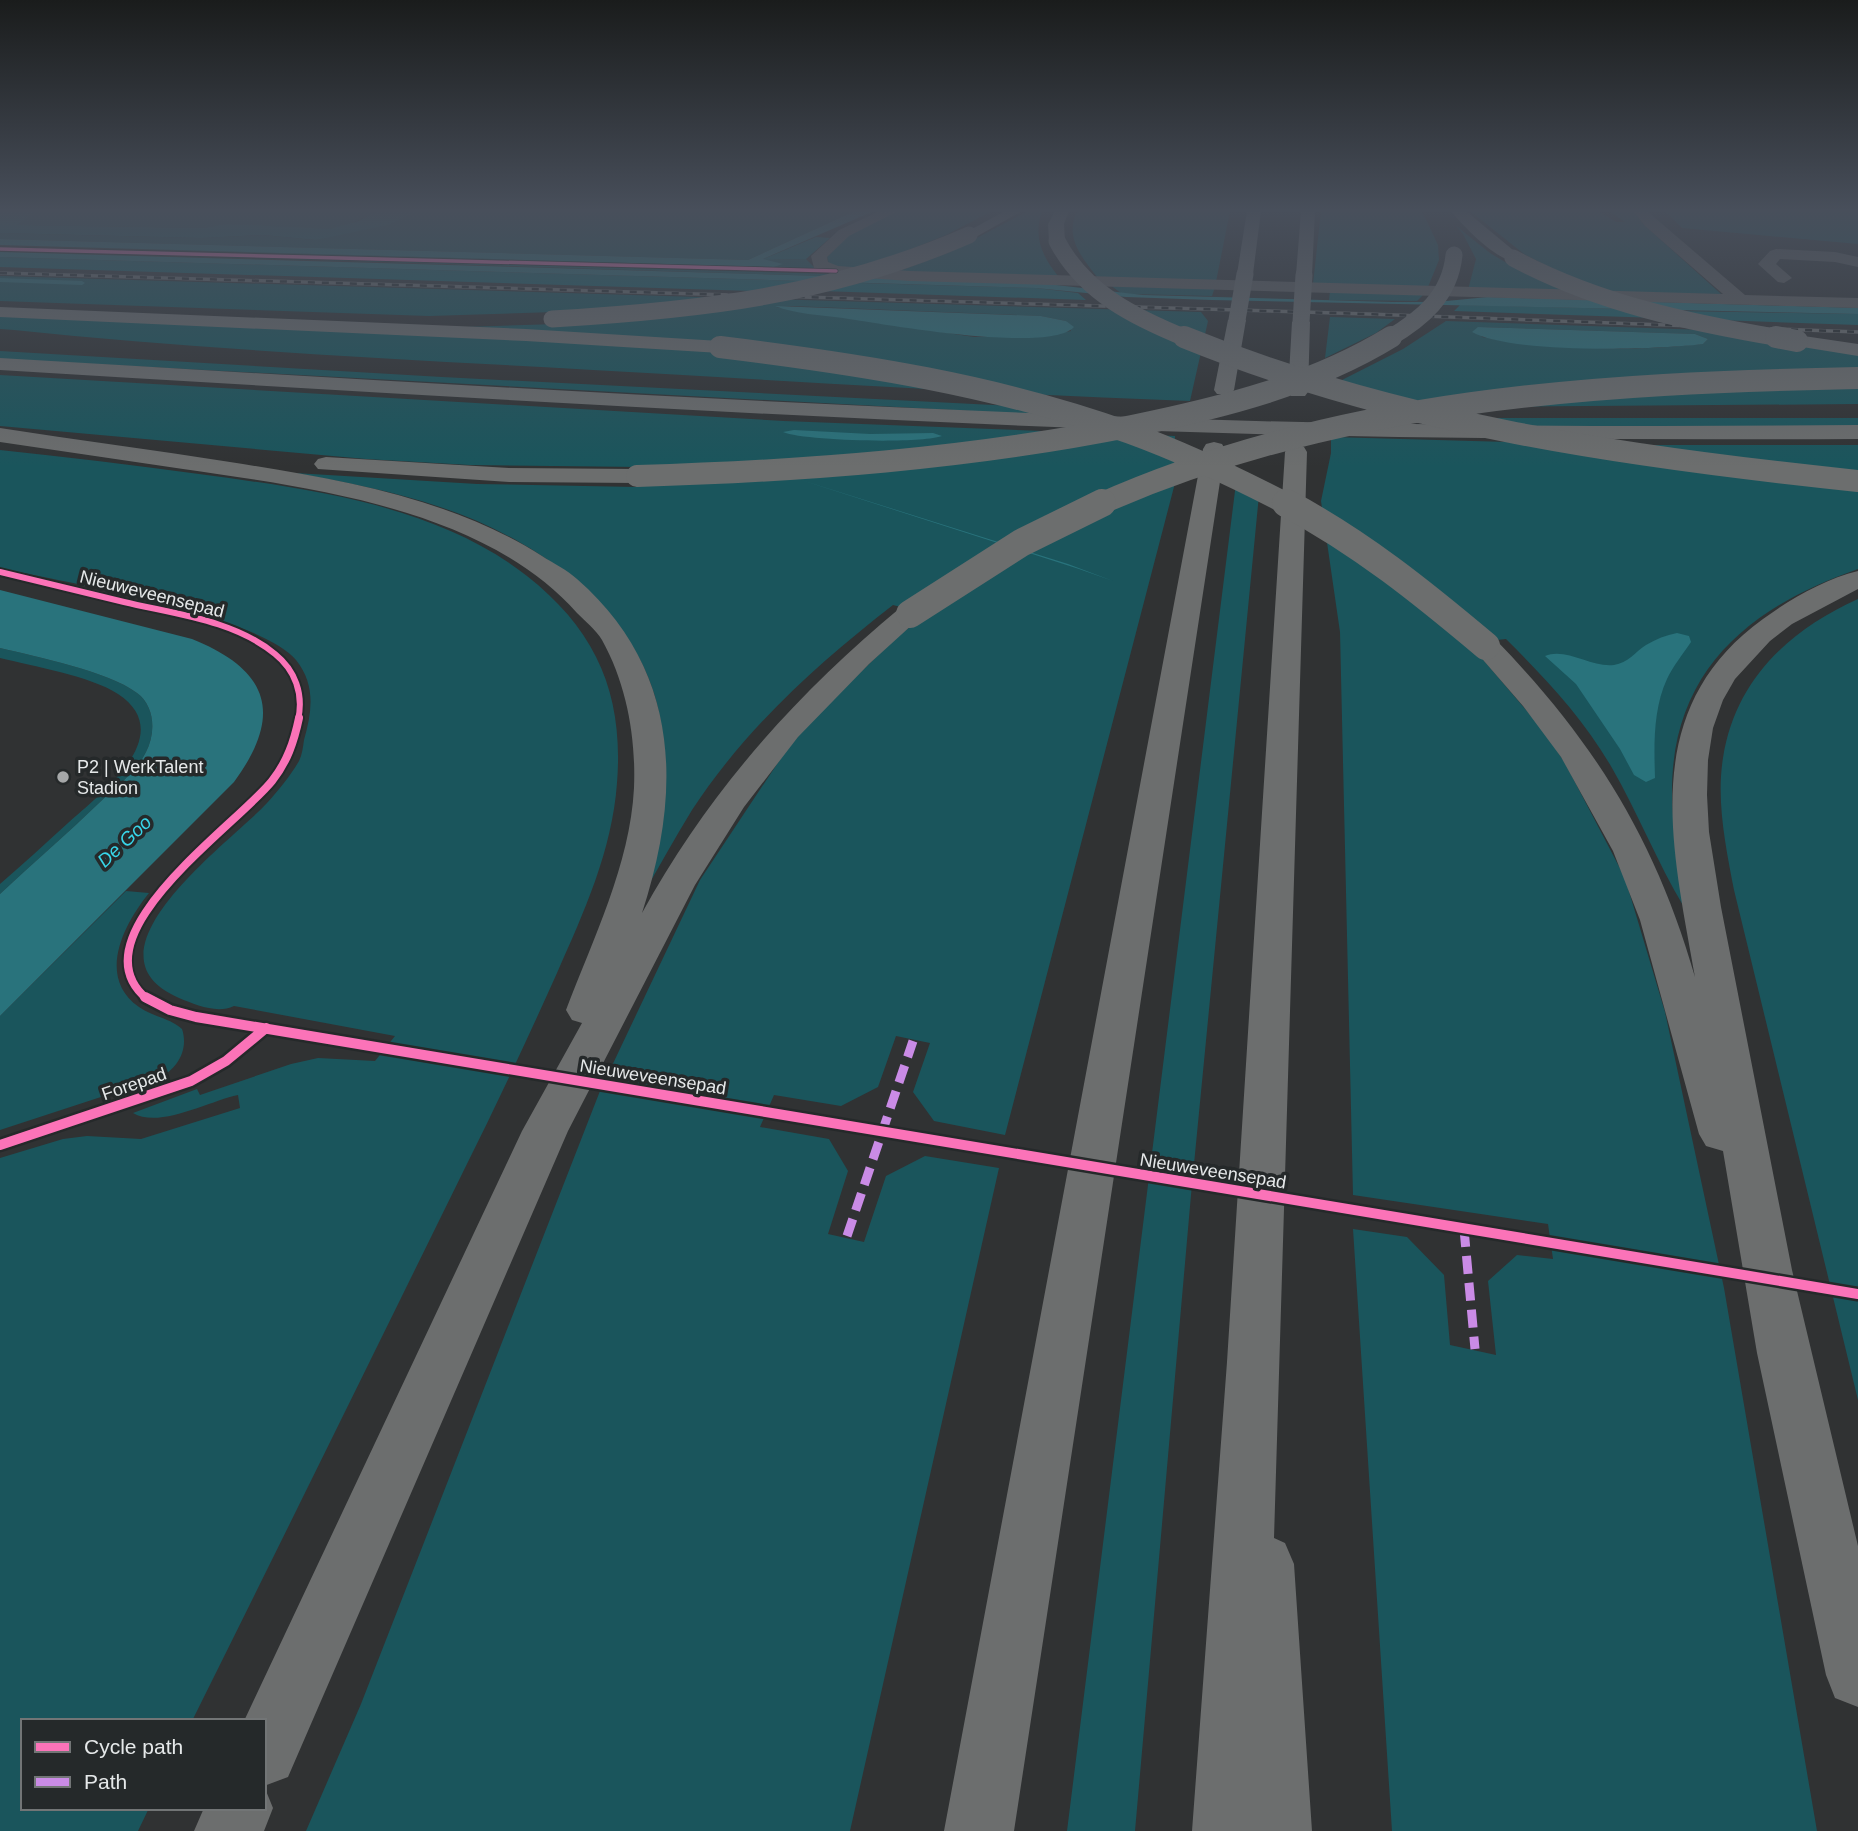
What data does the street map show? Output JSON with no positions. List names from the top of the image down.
{
  "streets": {
    "cycle path": ["Nieuweveensepad", "Forepad"]
  },
  "water": ["De Goo"],
  "places": ["P2 | WerkTalent Stadion"],
  "legend": ["Cycle path", "Path"]
}
